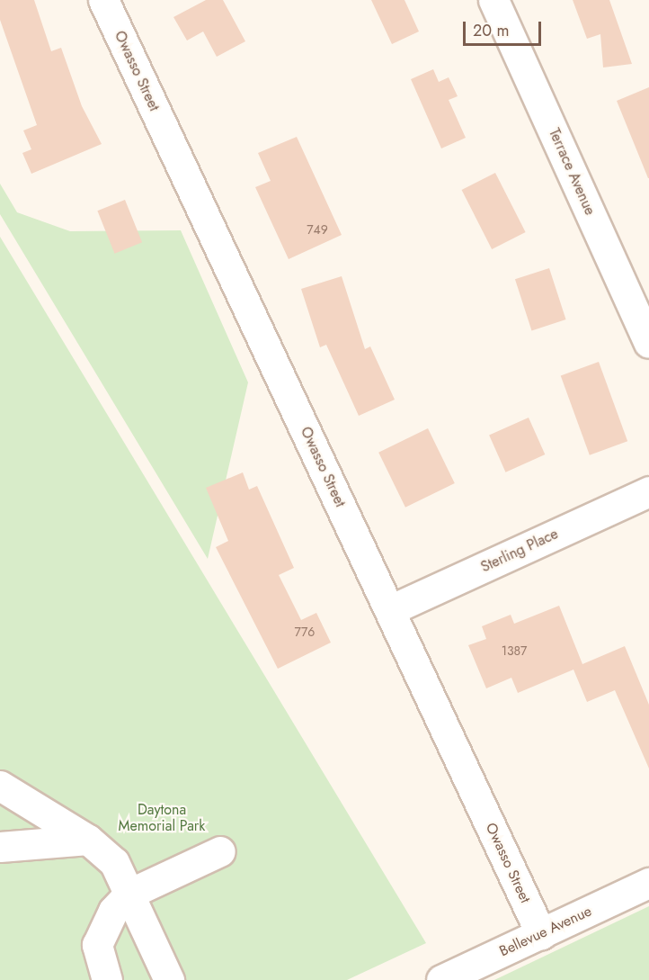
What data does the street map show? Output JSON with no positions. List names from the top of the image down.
{
  "streets": {
    "street": [
      "Owasso Street",
      "Terrace Avenue",
      "Sterling Place",
      "Bellevue Avenue"
    ]
  },
  "crossings": [
    ["Owasso Street", "Sterling Place"],
    ["Owasso Street", "Bellevue Avenue"]
  ],
  "parks": ["Daytona Memorial Park"],
  "house_numbers": ["749", "776", "1387"],
  "scale_bar": "20 m"
}
